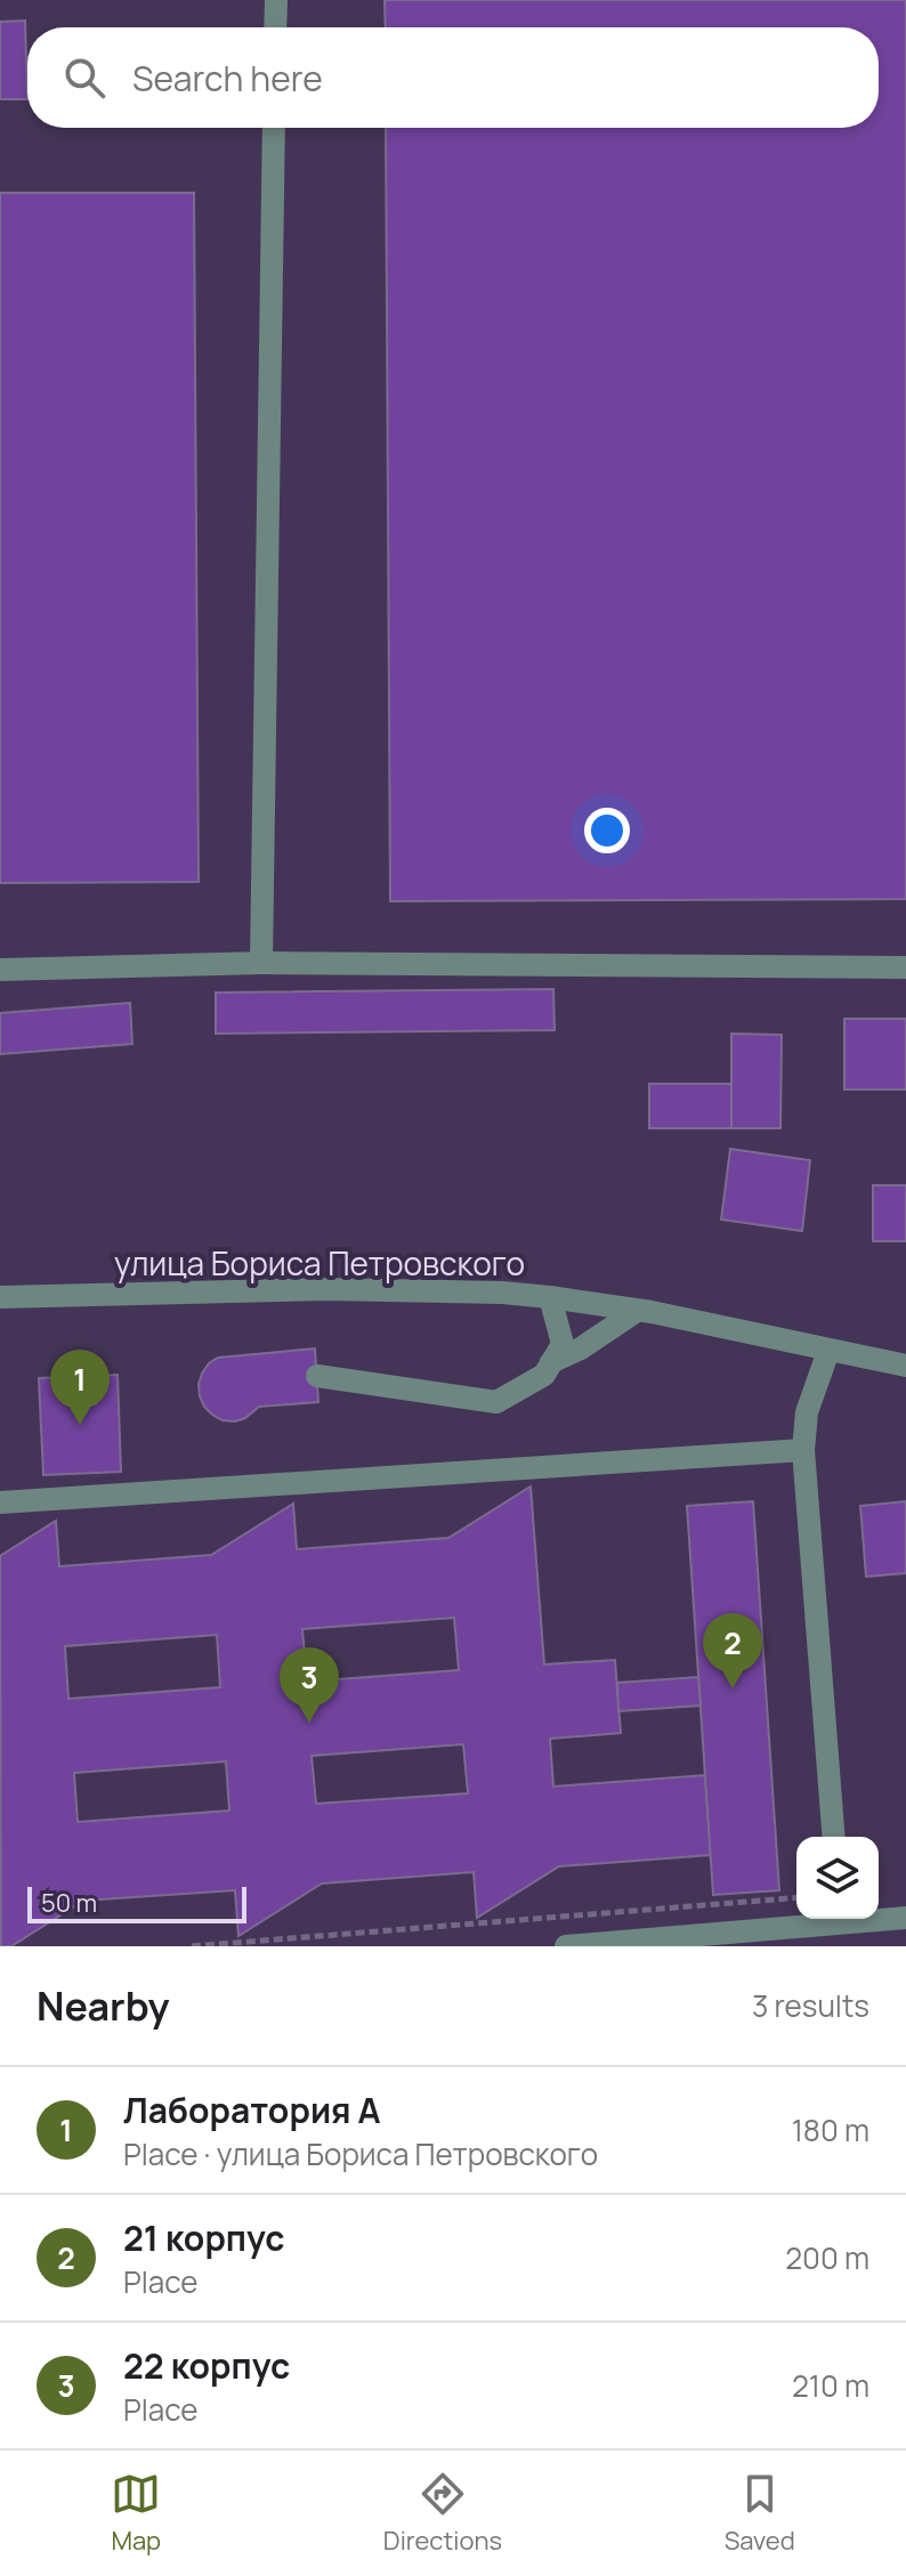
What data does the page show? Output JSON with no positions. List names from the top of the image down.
{
  "streets": {
    "street": ["улица Бориса Петровского"]
  },
  "scale_bar": "50 m",
  "page": {
    "search": "Search here",
    "pins": ["1", "2", "3"],
    "scale": "50 m",
    "heading": ["Nearby", "3 results"],
    "list": [
      {
        "mark": "1",
        "name": "Лаборатория А",
        "note": "Place · улица Бориса Петровского",
        "value": "180 m"
      },
      {
        "mark": "2",
        "name": "21 корпус",
        "note": "Place",
        "value": "200 m"
      },
      {
        "mark": "3",
        "name": "22 корпус",
        "note": "Place",
        "value": "210 m"
      }
    ],
    "nav": ["Map", "Directions", "Saved"]
  }
}
